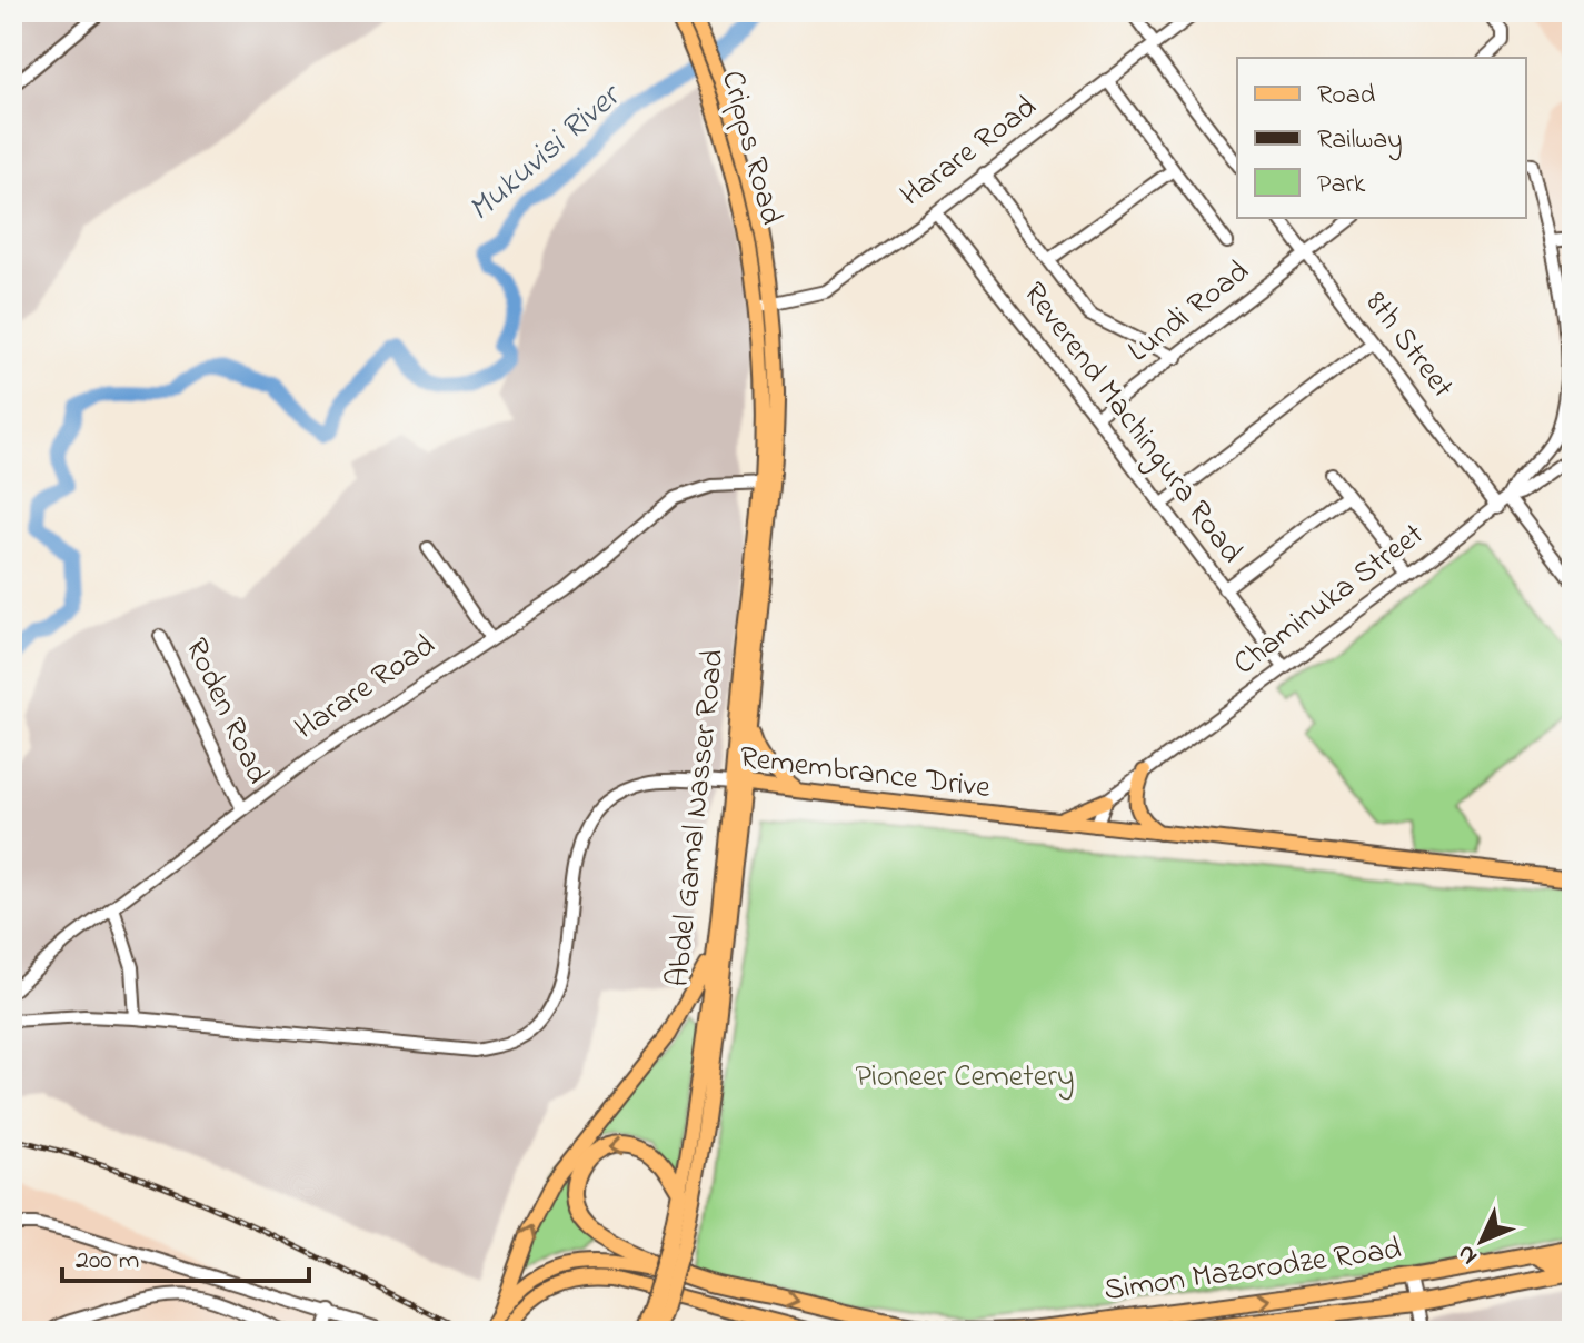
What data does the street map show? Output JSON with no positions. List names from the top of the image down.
{
  "streets": {
    "highway": ["Abdel Gamal Nasser Road", "Simon Mazorodze Road"],
    "main road": ["Cripps Road", "Remembrance Drive"],
    "street": [
      "Harare Road",
      "Lundi Road",
      "8th Street",
      "Reverend Machingura Road",
      "Chaminuka Street",
      "Roden Road"
    ]
  },
  "crossings": [
    ["Cripps Road", "Harare Road"],
    ["Cripps Road", "Abdel Gamal Nasser Road"],
    ["Harare Road", "Reverend Machingura Road"],
    ["Harare Road", "Roden Road"],
    ["Harare Road", "Abdel Gamal Nasser Road"],
    ["Lundi Road", "8th Street"],
    ["Lundi Road", "Reverend Machingura Road"],
    ["8th Street", "Chaminuka Street"],
    ["Reverend Machingura Road", "Chaminuka Street"],
    ["Remembrance Drive", "Abdel Gamal Nasser Road"]
  ],
  "one_way": ["Simon Mazorodze Road"],
  "water": ["Mukuvisi River"],
  "parks": ["Pioneer Cemetery"],
  "legend": ["Road", "Railway", "Park"],
  "scale_bar": "200 m",
  "north": "bottom left"
}
